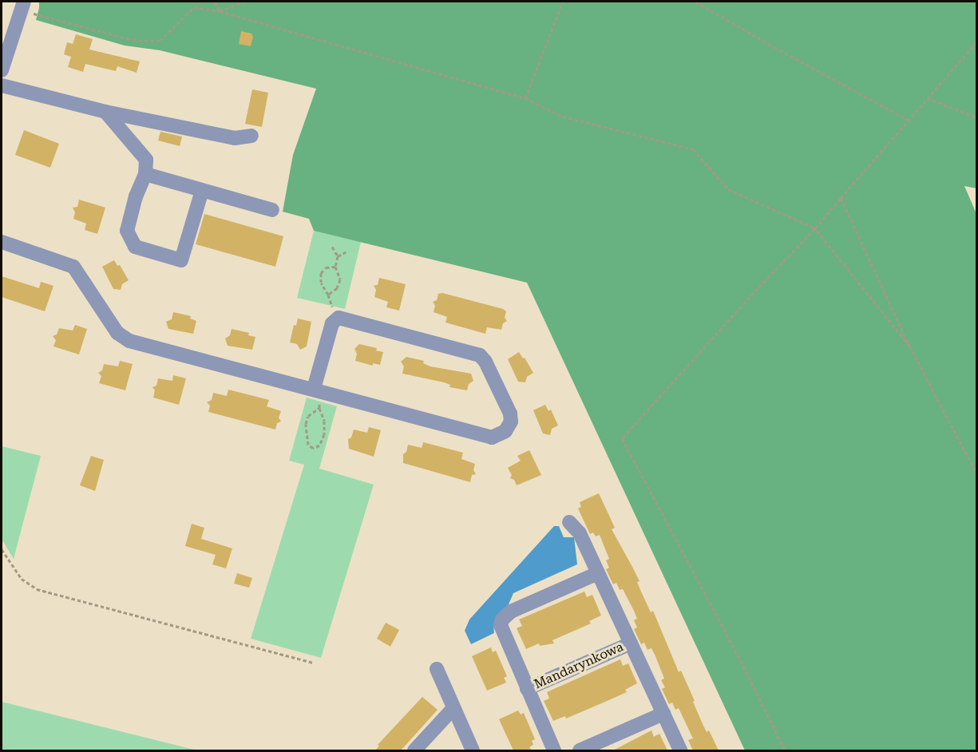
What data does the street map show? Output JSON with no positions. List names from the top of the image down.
{
  "streets": {
    "street": ["Mandarynkowa"]
  }
}
